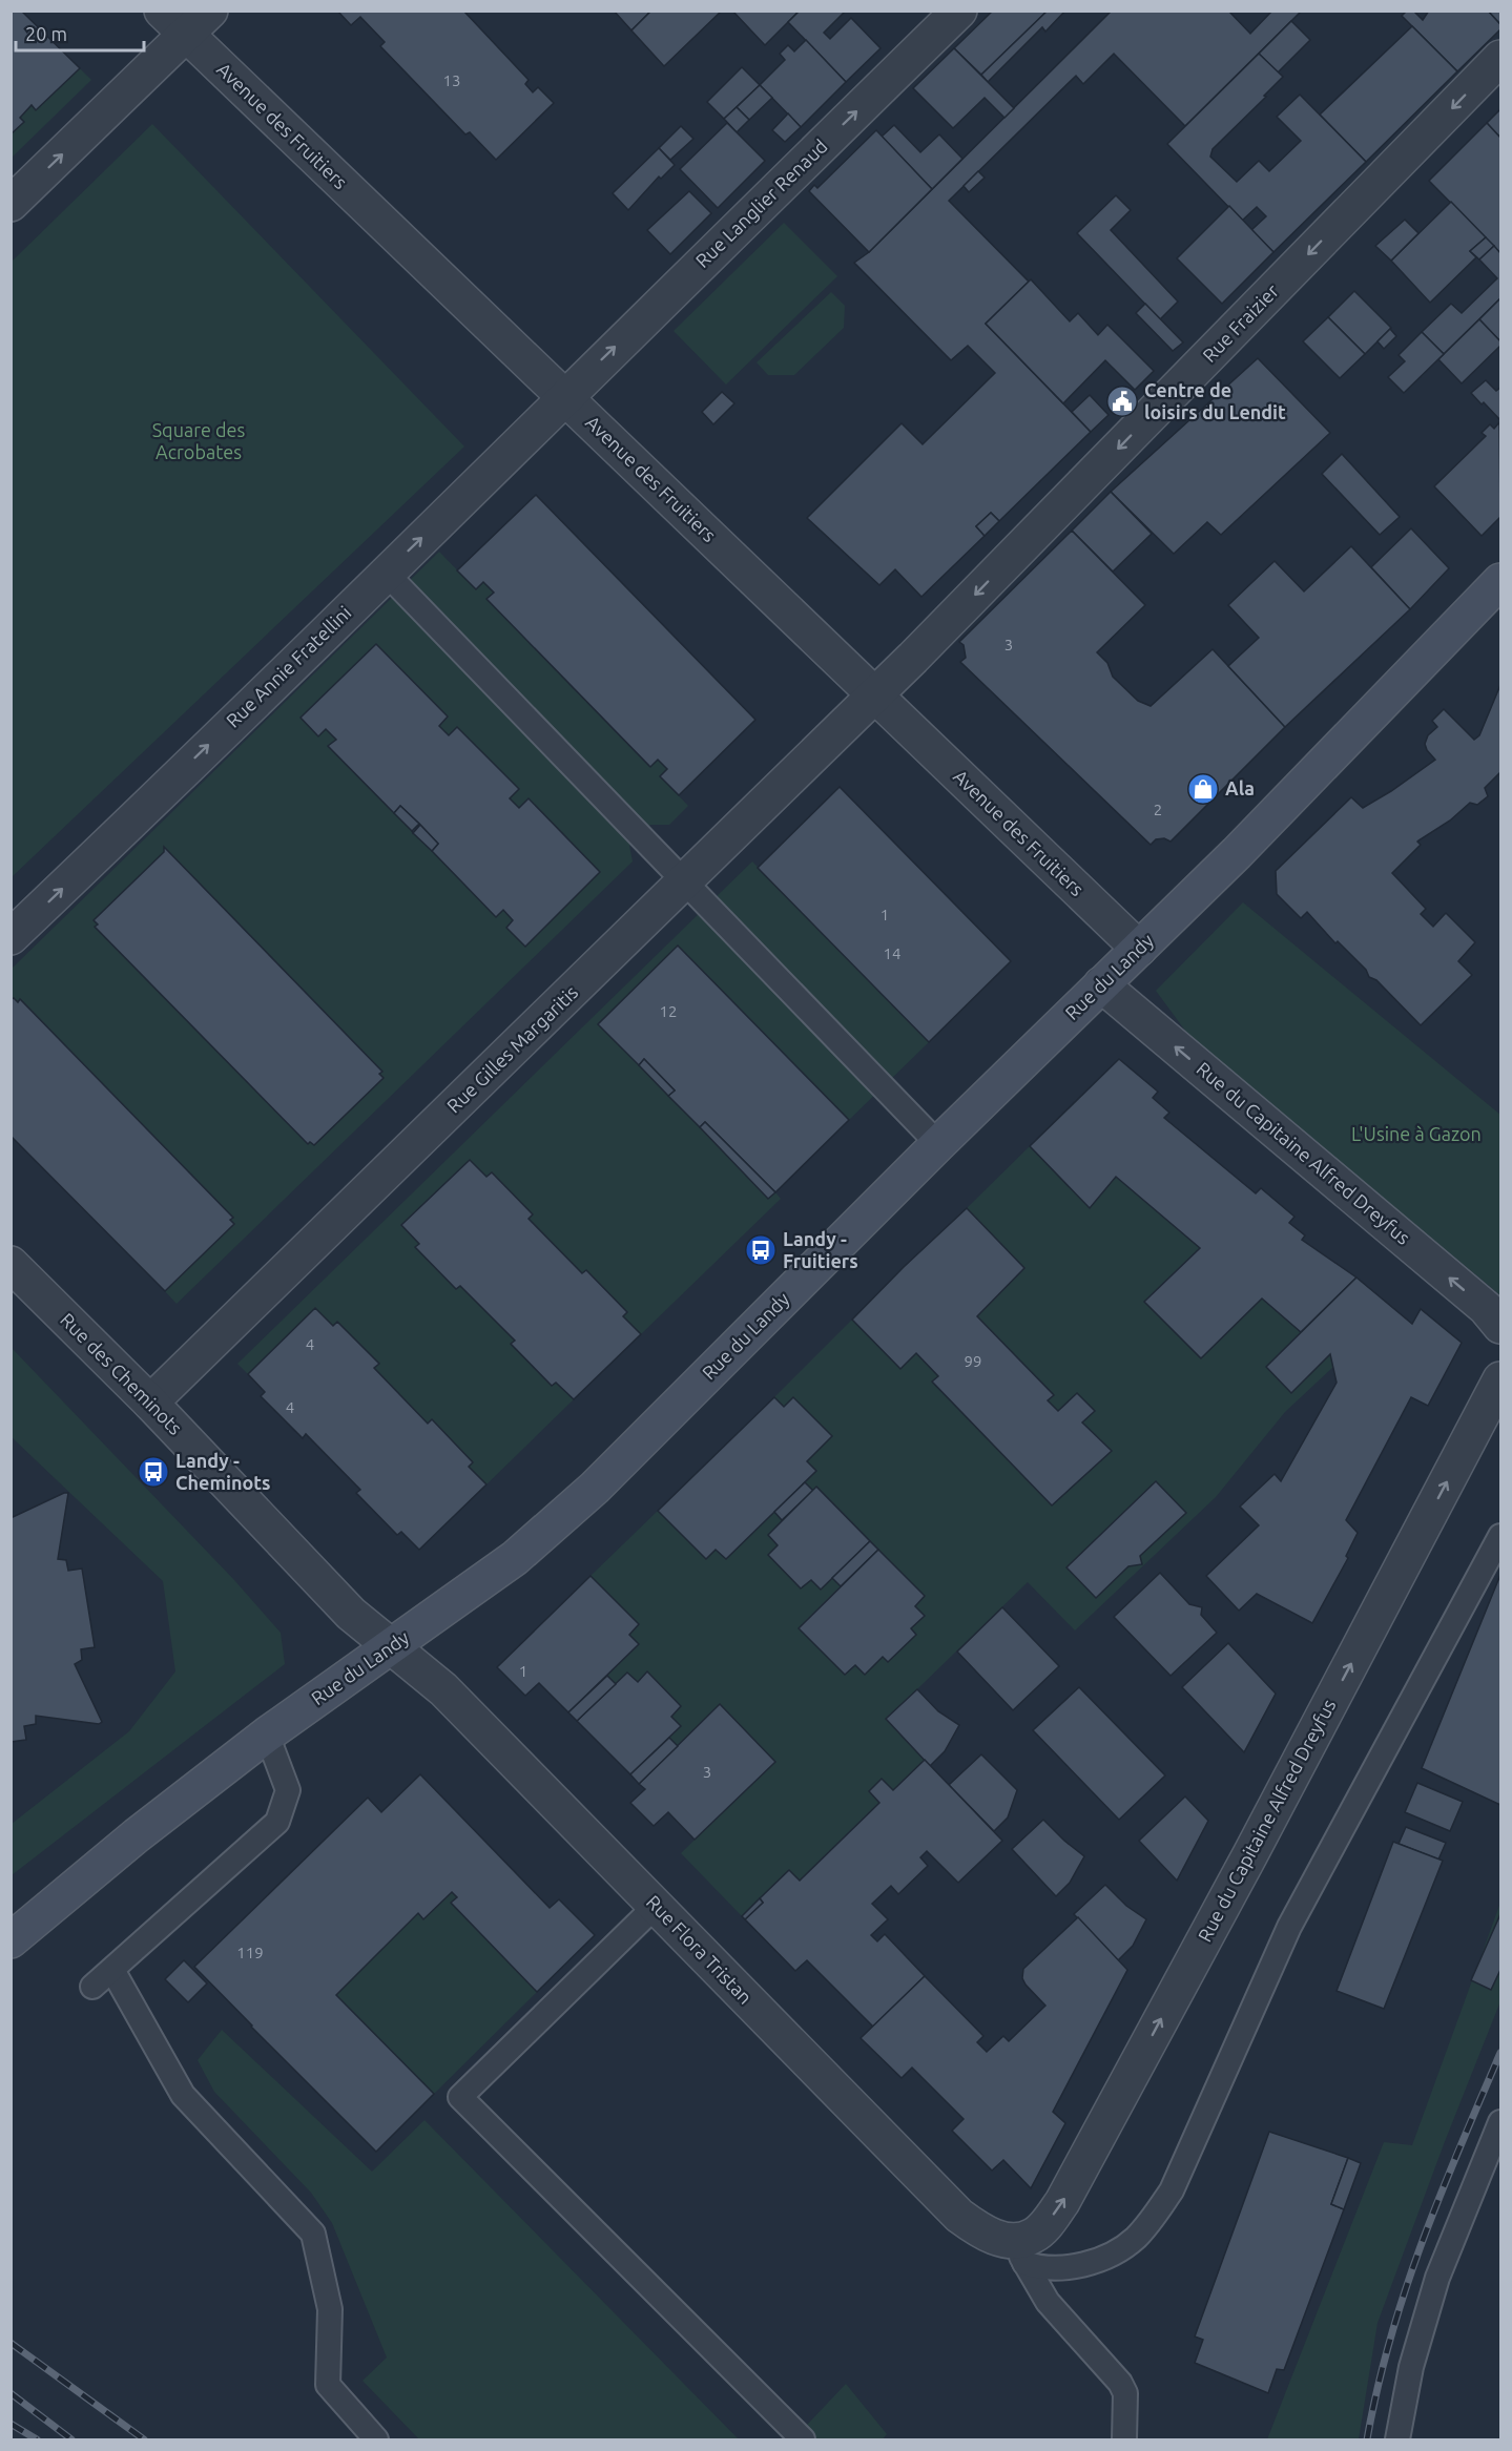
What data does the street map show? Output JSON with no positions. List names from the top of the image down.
{
  "streets": {
    "main road": ["Rue du Landy"],
    "street": [
      "Avenue des Fruitiers",
      "Rue Langlier Renaud",
      "Rue Fraizier",
      "Rue Annie Fratellini",
      "Rue Gilles Margaritis",
      "Rue du Capitaine Alfred Dreyfus",
      "Rue des Cheminots",
      "Rue Flora Tristan"
    ]
  },
  "crossings": [
    ["Avenue des Fruitiers", "Rue Langlier Renaud"],
    ["Avenue des Fruitiers", "Rue Fraizier"],
    ["Avenue des Fruitiers", "Rue Annie Fratellini"],
    ["Avenue des Fruitiers", "Rue du Landy"],
    ["Avenue des Fruitiers", "Rue Gilles Margaritis"],
    ["Rue Langlier Renaud", "Rue Annie Fratellini"],
    ["Rue Fraizier", "Rue Gilles Margaritis"],
    ["Rue du Landy", "Rue du Capitaine Alfred Dreyfus"],
    ["Rue du Landy", "Rue des Cheminots"],
    ["Rue du Landy", "Rue Flora Tristan"],
    ["Rue Gilles Margaritis", "Rue des Cheminots"],
    ["Rue du Capitaine Alfred Dreyfus", "Rue Flora Tristan"],
    ["Rue des Cheminots", "Rue Flora Tristan"]
  ],
  "one_way": ["Rue Langlier Renaud", "Rue Fraizier", "Rue Annie Fratellini"],
  "parks": ["Square des Acrobates", "L'Usine à Gazon"],
  "places": {
    "public building": ["Centre de loisirs du Lendit"],
    "shop": ["Ala"],
    "bus stop": ["Landy - Fruitiers", "Landy - Cheminots"]
  },
  "house_numbers": [
    "13",
    "3",
    "2",
    "1",
    "14",
    "12",
    "4",
    "99",
    "4",
    "1",
    "3",
    "119"
  ],
  "scale_bar": "20 m"
}
